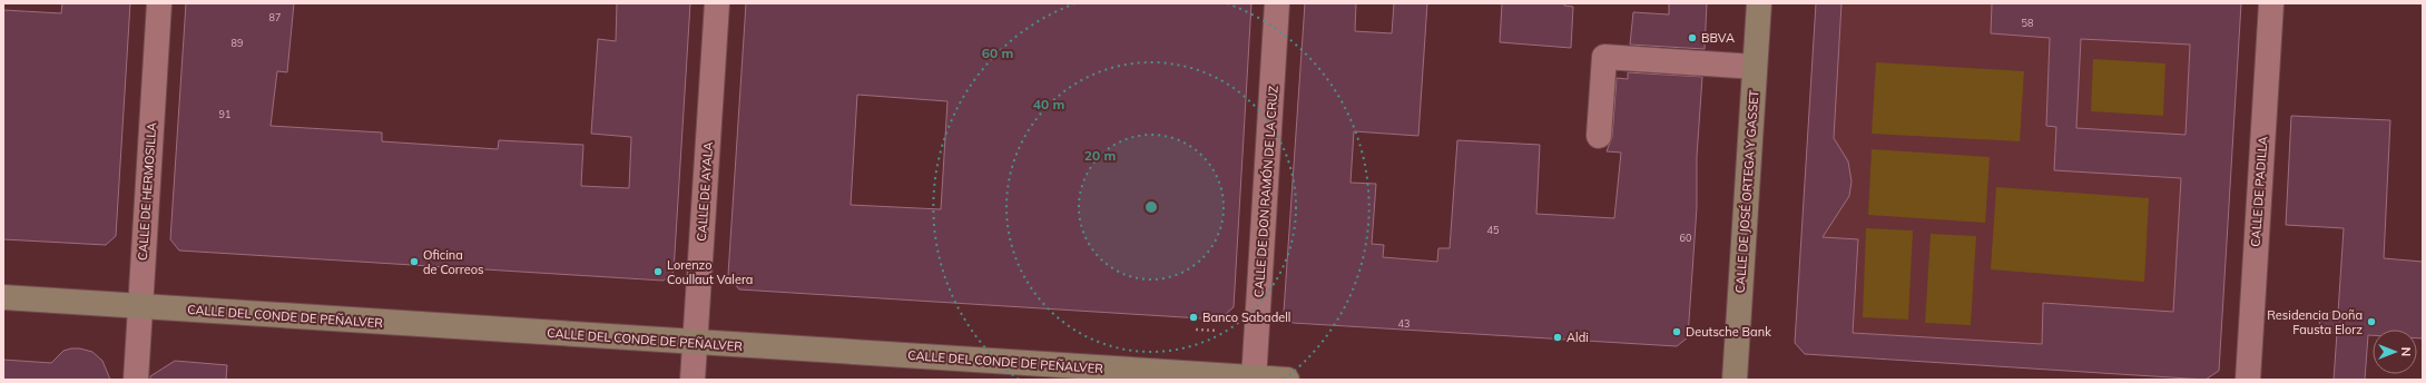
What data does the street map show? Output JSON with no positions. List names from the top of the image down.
{
  "streets": {
    "street": [
      "CALLE DE HERMOSILLA",
      "CALLE DE AYALA",
      "CALLE DE DON RAMÓN DE LA CRUZ",
      "CALLE DE JOSÉ ORTEGA Y GASSET",
      "CALLE DE PADILLA",
      "CALLE DEL CONDE DE PEÑALVER"
    ]
  },
  "crossings": [
    ["CALLE DE HERMOSILLA", "CALLE DEL CONDE DE PEÑALVER"],
    ["CALLE DE AYALA", "CALLE DEL CONDE DE PEÑALVER"],
    ["CALLE DE DON RAMÓN DE LA CRUZ", "CALLE DEL CONDE DE PEÑALVER"]
  ],
  "places": [
    "BBVA",
    "Oficina de Correos",
    "Lorenzo Coullaut Valera",
    "Banco Sabadell",
    "Residencia Doña Fausta Elorz",
    "Deutsche Bank",
    "Aldi"
  ],
  "house_numbers": [
    "87",
    "58",
    "89",
    "91",
    "45",
    "60",
    "43"
  ],
  "north": "right",
  "rings": ["60 m", "40 m", "20 m"]
}
